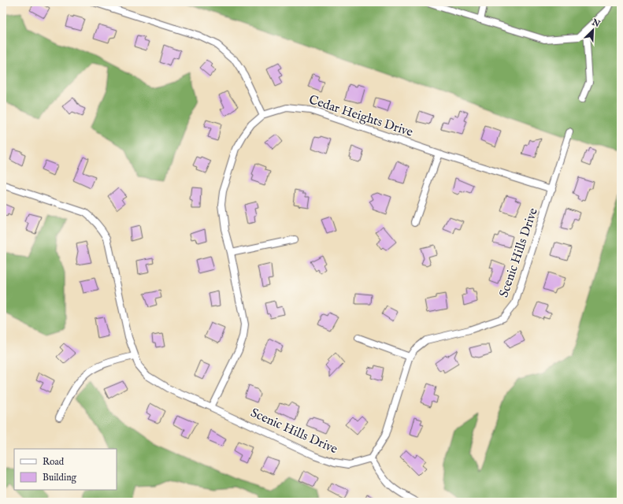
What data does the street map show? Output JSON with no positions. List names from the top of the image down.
{
  "streets": {
    "street": ["Cedar Heights Drive", "Scenic Hills Drive"]
  },
  "crossings": [
    ["Cedar Heights Drive", "Scenic Hills Drive"]
  ],
  "legend": ["Road", "Building"],
  "north": "top right"
}
